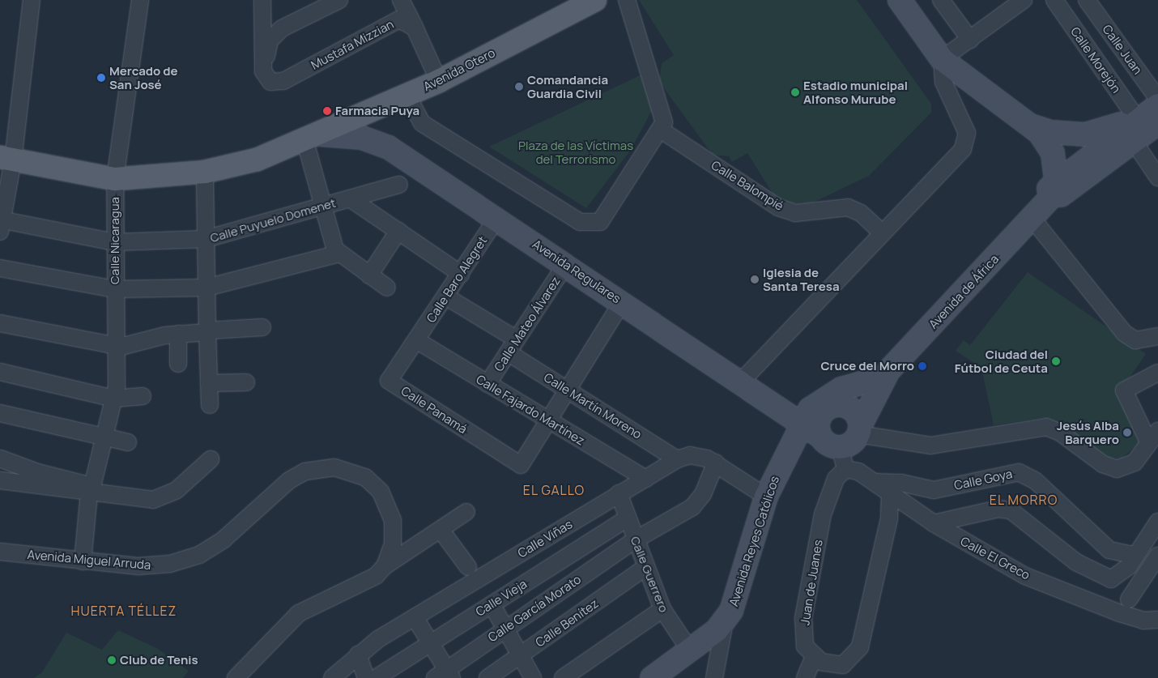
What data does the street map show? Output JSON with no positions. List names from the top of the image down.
{
  "streets": {
    "main road": [
      "Avenida Otero",
      "Avenida Regulares",
      "Avenida de África",
      "Avenida Reyes Católicos"
    ],
    "street": [
      "Mustafa Mizzian",
      "Calle Juan",
      "Calle Morejón",
      "Calle Balompié",
      "Calle Puyuelo Domenet",
      "Calle Nicaragua",
      "Calle Baro Alegret",
      "Calle Mateo Álvarez",
      "Calle Martín Moreno",
      "Calle Panamá",
      "Calle Fajardo Martínez",
      "Calle Goya",
      "Calle Viñas",
      "Calle El Greco",
      "Avenida Miguel Arruda",
      "Calle Guerrero",
      "Juan de Juanes",
      "Calle Vieja",
      "Calle García Morato",
      "Calle Benítez"
    ]
  },
  "crossings": [
    ["Avenida Otero", "Calle Nicaragua"],
    ["Avenida Otero", "Avenida Regulares"],
    ["Calle Puyuelo Domenet", "Calle Nicaragua"],
    ["Calle Nicaragua", "Avenida Miguel Arruda"],
    ["Avenida Regulares", "Calle Baro Alegret"],
    ["Avenida Regulares", "Avenida de África"],
    ["Avenida Regulares", "Calle Mateo Álvarez"],
    ["Avenida Regulares", "Avenida Reyes Católicos"],
    ["Calle Baro Alegret", "Calle Martín Moreno"],
    ["Calle Baro Alegret", "Calle Panamá"],
    ["Calle Baro Alegret", "Calle Fajardo Martínez"],
    ["Calle Mateo Álvarez", "Calle Martín Moreno"],
    ["Calle Mateo Álvarez", "Calle Fajardo Martínez"],
    ["Calle Martín Moreno", "Calle Viñas"],
    ["Calle Panamá", "Calle Fajardo Martínez"],
    ["Calle Fajardo Martínez", "Calle Viñas"],
    ["Calle Goya", "Calle El Greco"],
    ["Calle Viñas", "Avenida Reyes Católicos"],
    ["Calle Viñas", "Calle Guerrero"],
    ["Calle Viñas", "Calle García Morato"],
    ["Avenida Reyes Católicos", "Calle Guerrero"],
    ["Calle El Greco", "Juan de Juanes"],
    ["Calle Guerrero", "Calle Vieja"],
    ["Calle Guerrero", "Calle García Morato"],
    ["Calle Guerrero", "Calle Benítez"]
  ],
  "districts": ["EL GALLO", "EL MORRO", "HUERTA TÉLLEZ"],
  "parks": ["Plaza de las Víctimas del Terrorismo"],
  "places": [
    "Mercado de San José",
    "Comandancia Guardia Civil",
    "Estadio municipal Alfonso Murube",
    "Farmacia Puya",
    "Iglesia de Santa Teresa",
    "Ciudad del Fútbol de Ceuta",
    "Cruce del Morro",
    "Jesús Alba Barquero",
    "Club de Tenis"
  ]
}
